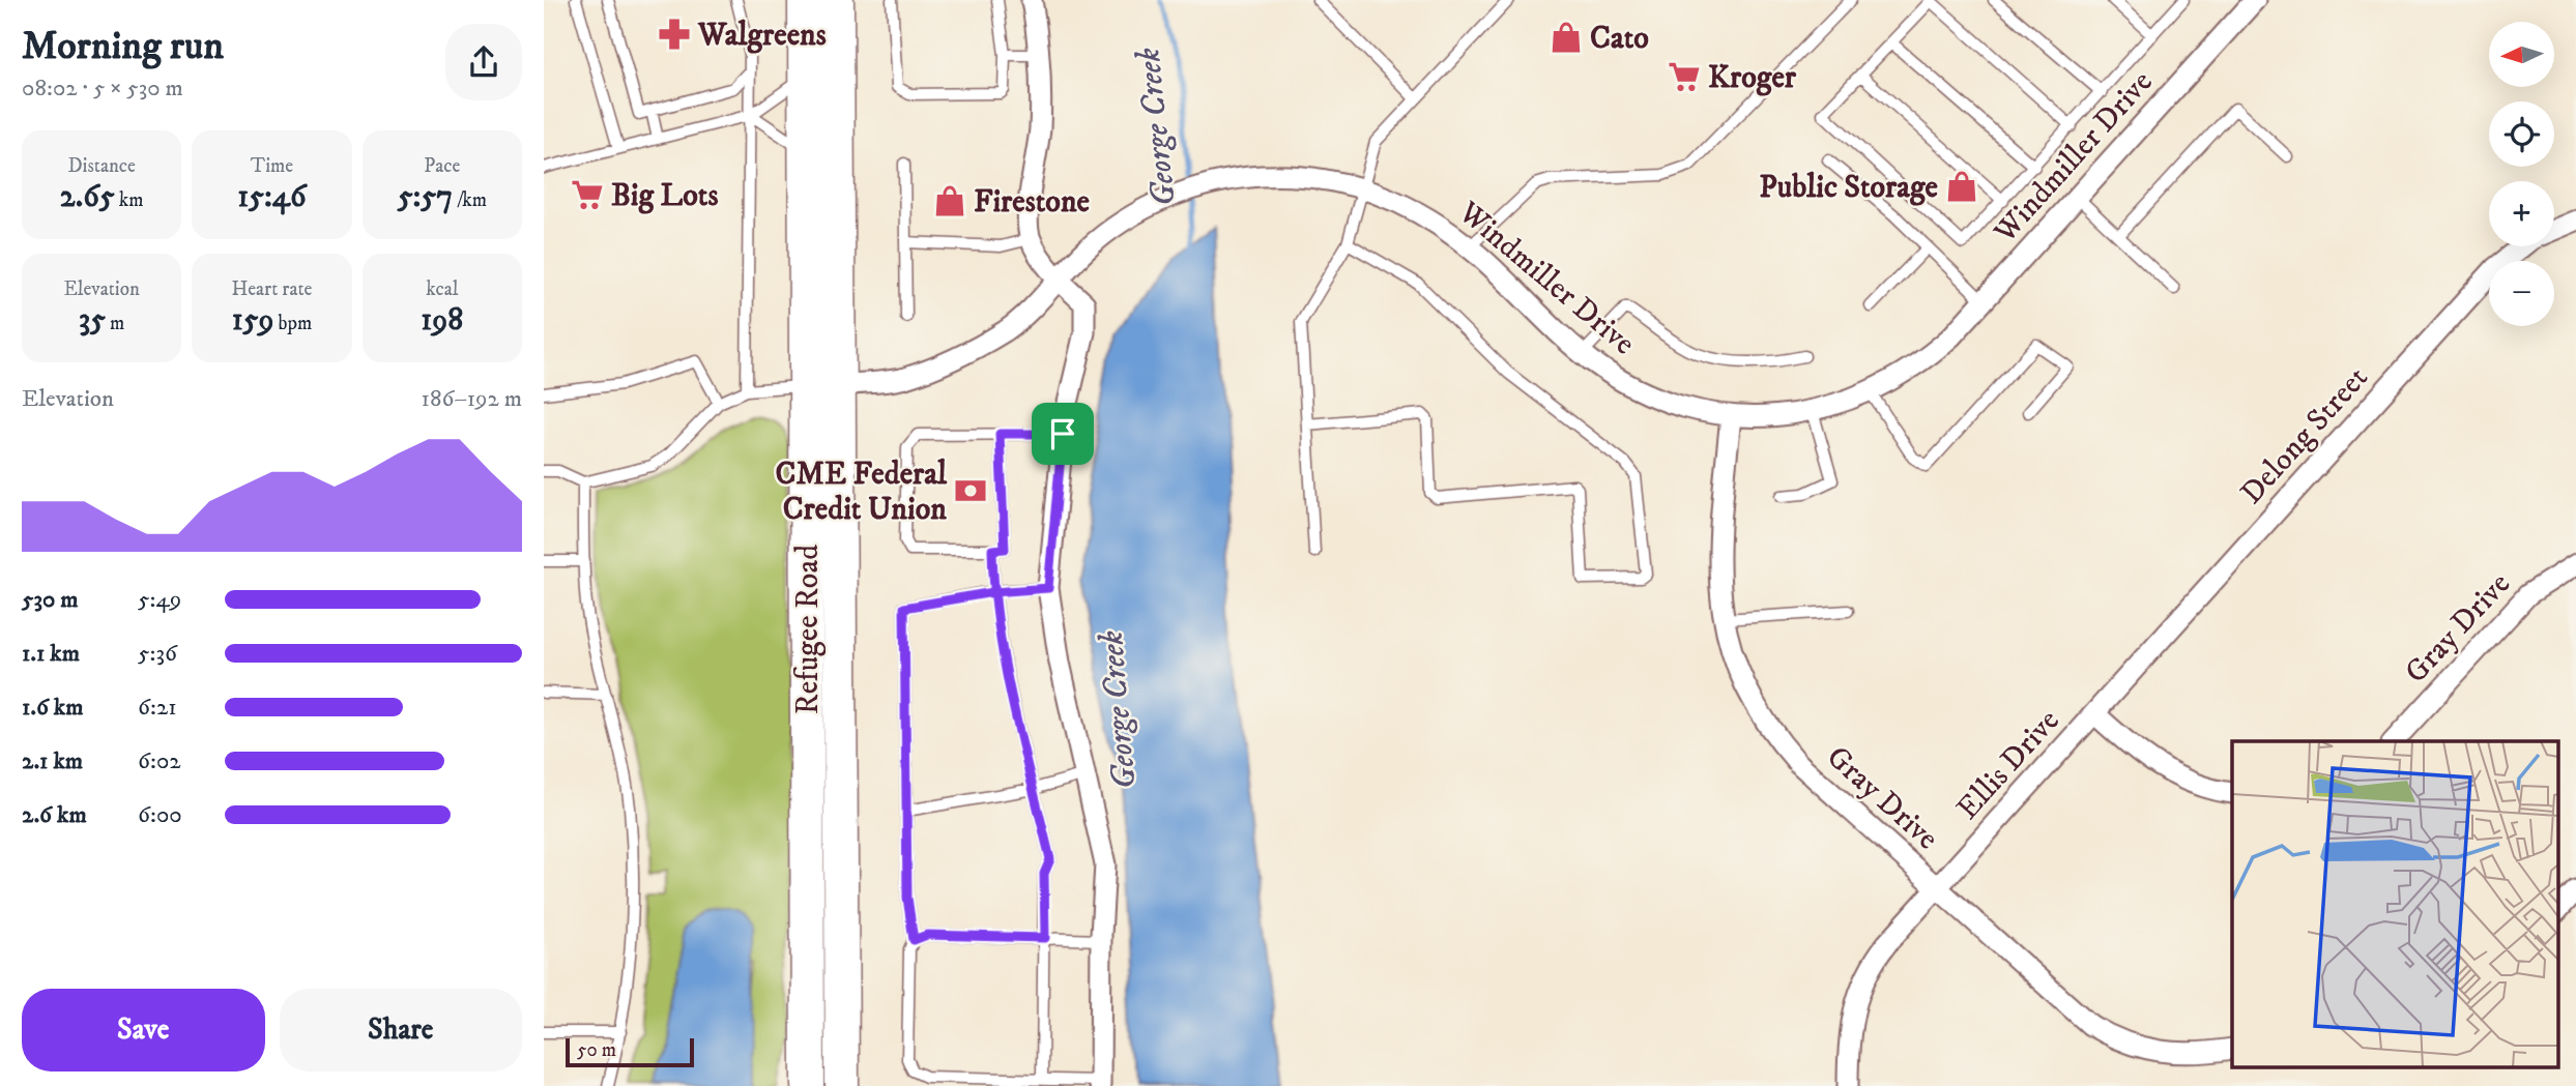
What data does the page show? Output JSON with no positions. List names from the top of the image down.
{
  "streets": {
    "main road": ["Refugee Road"],
    "street": [
      "Windmiller Drive",
      "Delong Street",
      "Gray Drive",
      "Ellis Drive"
    ]
  },
  "crossings": [
    ["Windmiller Drive", "Gray Drive"],
    ["Windmiller Drive", "Refugee Road"],
    ["Delong Street", "Ellis Drive"],
    ["Gray Drive", "Ellis Drive"]
  ],
  "water": ["George Creek"],
  "places": {
    "pharmacy": ["Walgreens"],
    "shop": ["Cato", "Public Storage", "Firestone"],
    "supermarket": ["Kroger", "Big Lots"],
    "bank": ["CME Federal Credit Union"]
  },
  "scale_bar": "50 m",
  "north": "left",
  "page": {
    "heading": ["Morning run", "08:02 · 5 × 530 m"],
    "map_buttons": ["+", "−"],
    "stats": [
      ["Distance", "2.65 km"],
      ["Time", "15:46"],
      ["Pace", "5:57 /km"],
      ["Elevation", "35 m"],
      ["Heart rate", "159 bpm"],
      ["kcal", "198"]
    ],
    "chart": ["Elevation", "186–192 m"],
    "list": [
      {
        "name": "530 m",
        "note": "5:49"
      },
      {
        "name": "1.1 km",
        "note": "5:36"
      },
      {
        "name": "1.6 km",
        "note": "6:21"
      },
      {
        "name": "2.1 km",
        "note": "6:02"
      },
      {
        "name": "2.6 km",
        "note": "6:00"
      }
    ],
    "buttons": ["Save", "Share"],
    "scale": "50 m"
  }
}
